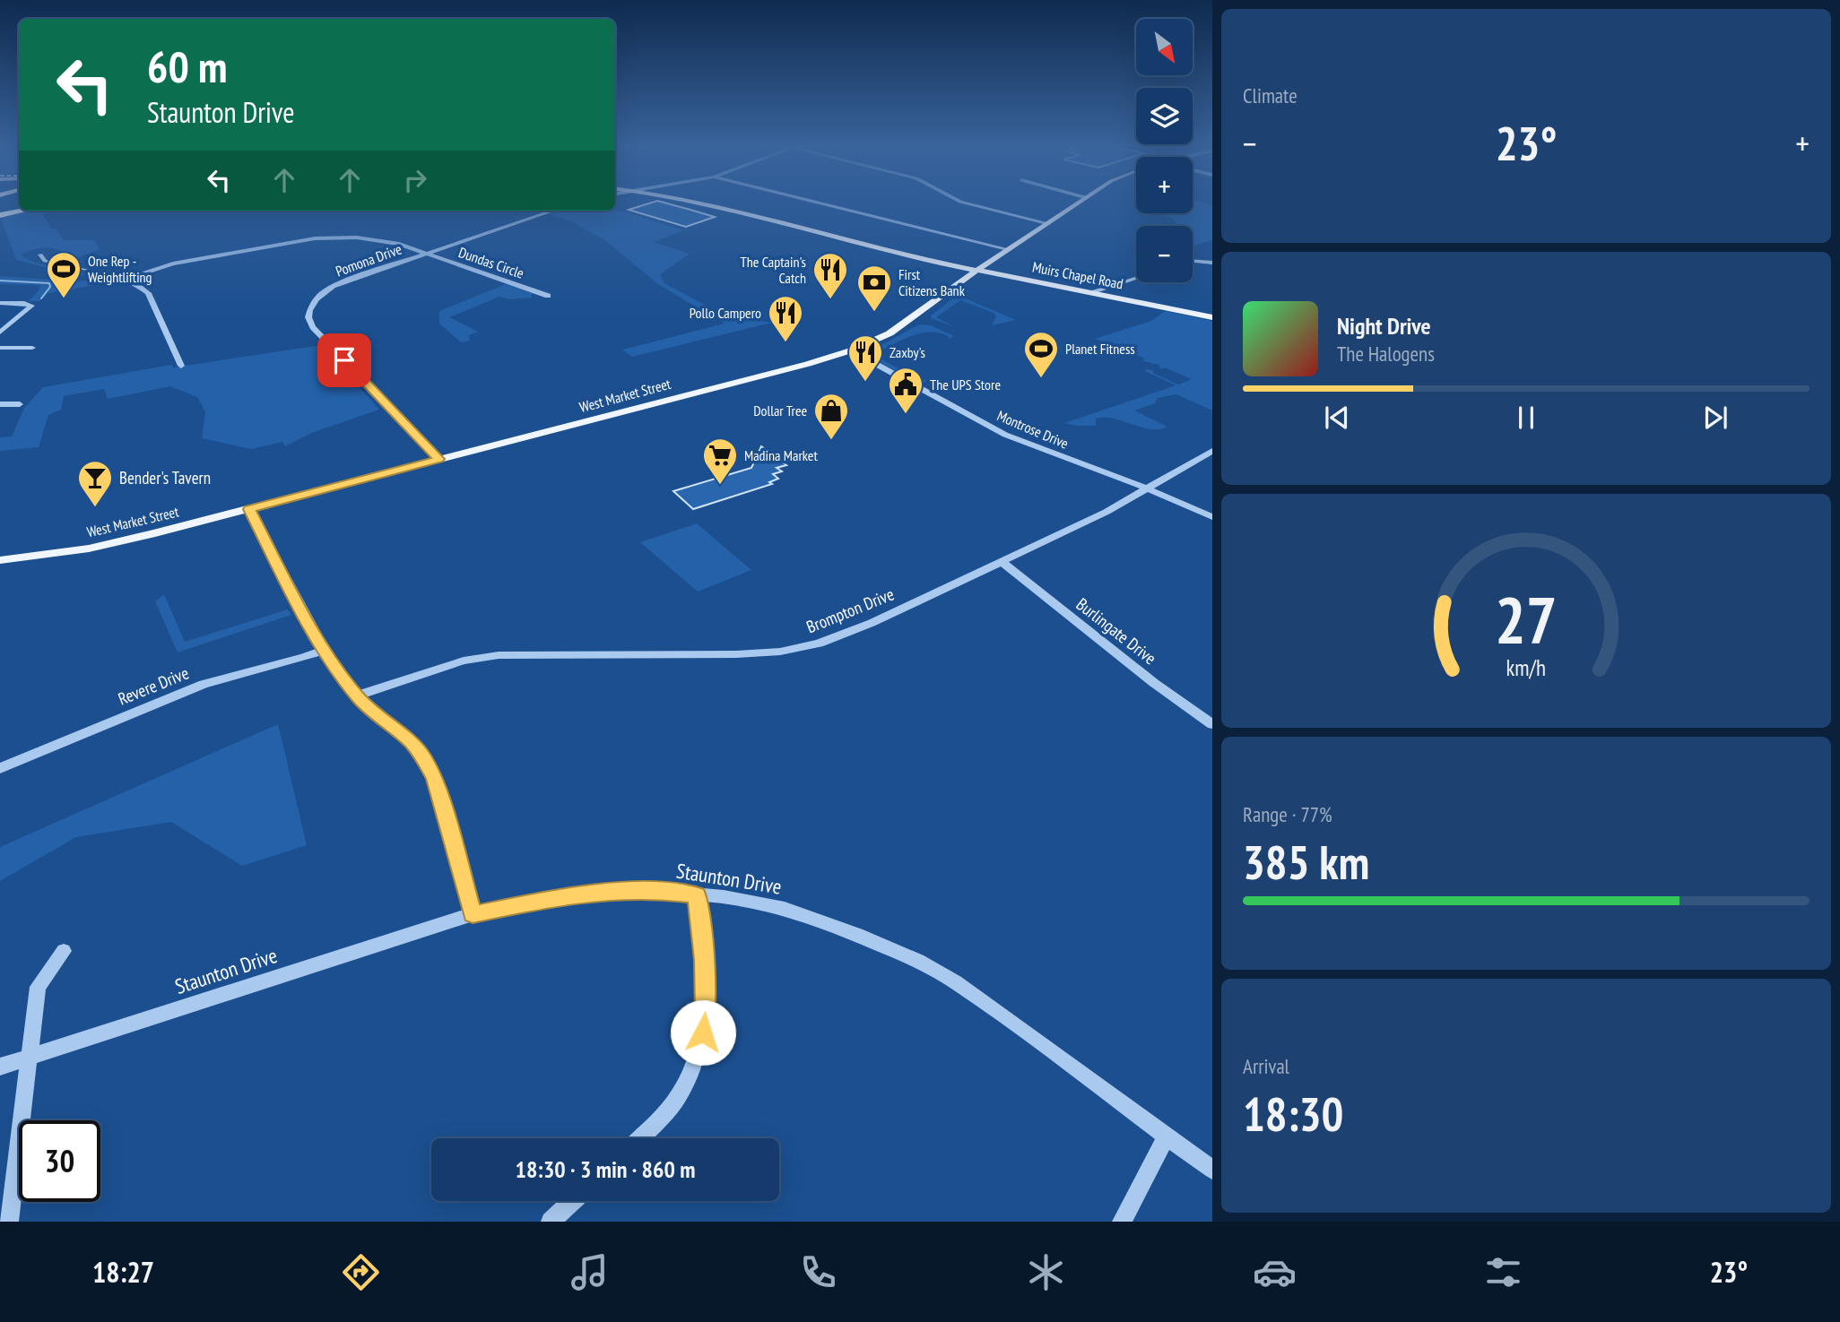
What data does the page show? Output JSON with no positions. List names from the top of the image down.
{
  "streets": {
    "main road": ["Muirs Chapel Road", "West Market Street"],
    "street": [
      "Pomona Drive",
      "Dundas Circle",
      "Montrose Drive",
      "Brompton Drive",
      "Burlingate Drive",
      "Revere Drive",
      "Staunton Drive"
    ]
  },
  "crossings": [
    ["Pomona Drive", "Dundas Circle"],
    ["Pomona Drive", "West Market Street"],
    ["Muirs Chapel Road", "West Market Street"],
    ["West Market Street", "Montrose Drive"],
    ["Montrose Drive", "Brompton Drive"],
    ["Brompton Drive", "Burlingate Drive"]
  ],
  "places": {
    "sports": ["One Rep - Weightlifting", "Planet Fitness"],
    "restaurant": ["The Captain's Catch", "Pollo Campero", "Zaxby's"],
    "bank": ["First Citizens Bank"],
    "public building": ["The UPS Store"],
    "shop": ["Dollar Tree"],
    "supermarket": ["Madina Market"],
    "bar": ["Bender's Tavern"]
  },
  "north": "bottom right",
  "page": {
    "tile": [
      "Climate",
      ["Range · 77%", "385 km"],
      ["Arrival", "18:30"]
    ],
    "map_buttons": ["+", "−"],
    "turn": ["60 m", "Staunton Drive"],
    "heat": ["−", "23°", "+"],
    "song": ["Night Drive", "The Halogens"],
    "limit": "30",
    "trip": "18:30 · 3 min · 860 m",
    "tabs": ["18:27", "23°"],
    "gauge": ["27", "km/h"]
  }
}
